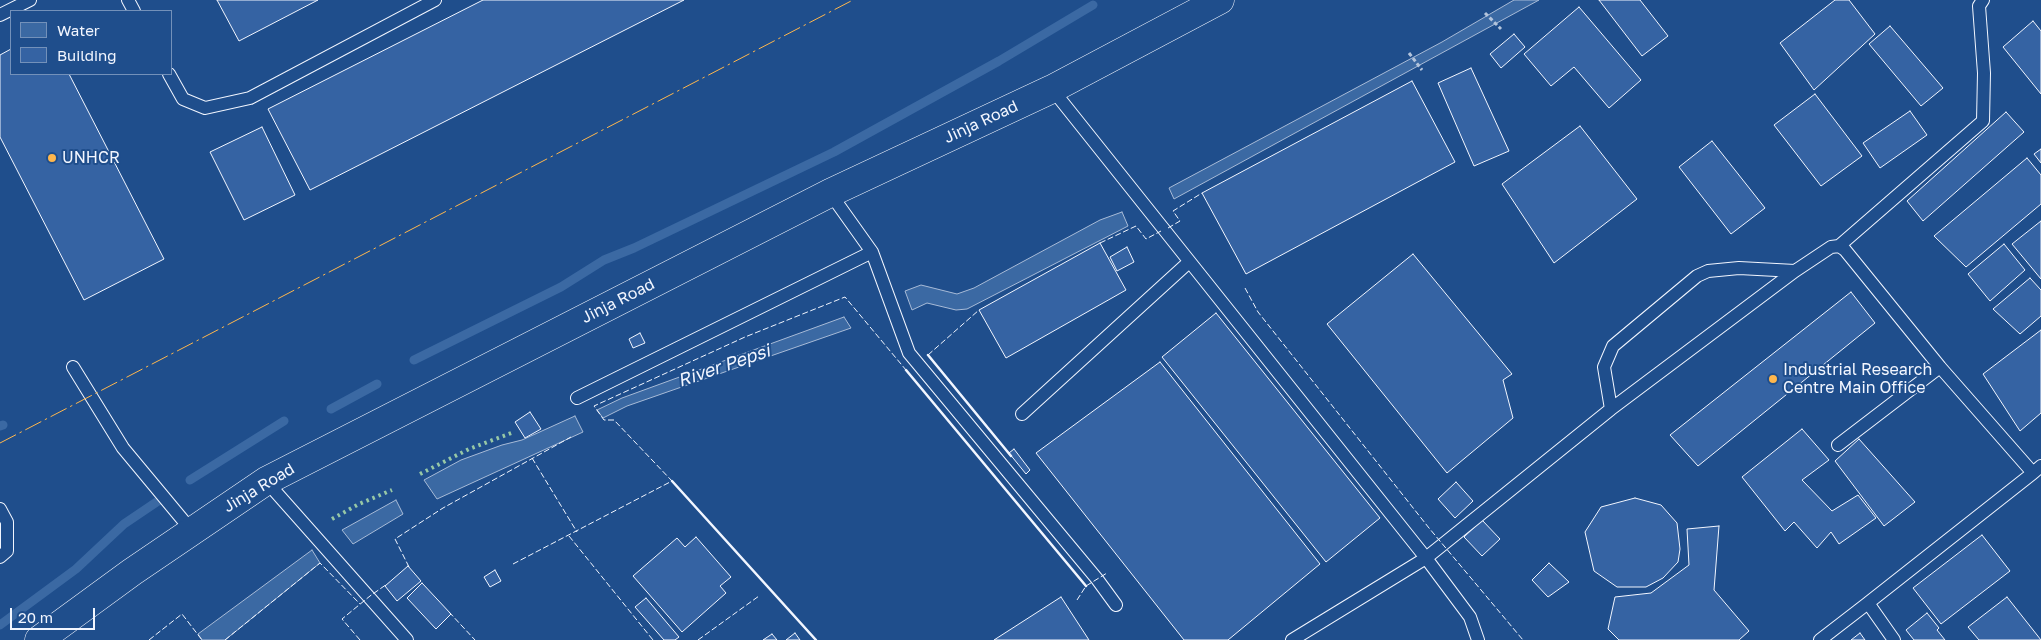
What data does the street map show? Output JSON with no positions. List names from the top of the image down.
{
  "streets": {
    "highway": ["Jinja Road"]
  },
  "water": ["River Pepsi"],
  "places": ["UNHCR", "Industrial Research Centre Main Office"],
  "legend": ["Water", "Building"],
  "scale_bar": "20 m"
}
